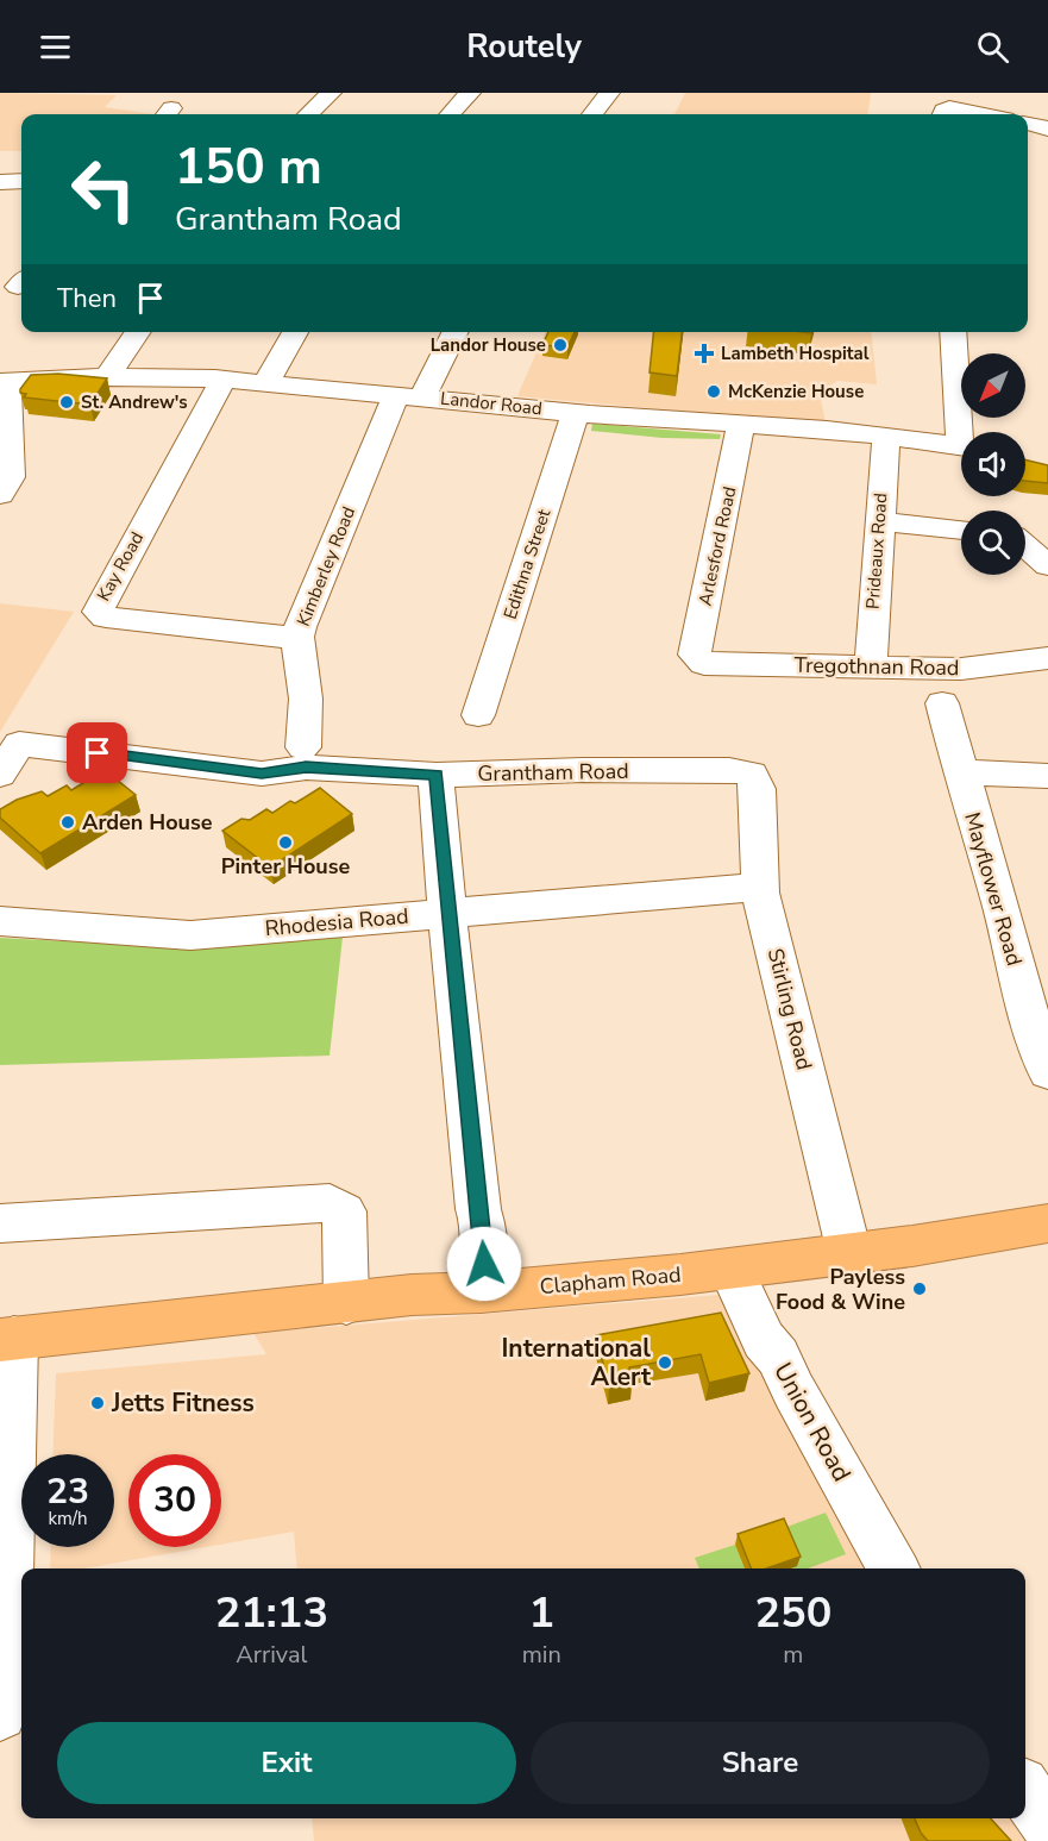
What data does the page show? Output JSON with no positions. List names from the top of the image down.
{
  "streets": {
    "highway": ["Clapham Road"],
    "street": [
      "Landor Road",
      "Arlesford Road",
      "Prideaux Road",
      "Edithna Street",
      "Kay Road",
      "Kimberley Road",
      "Tregothnan Road",
      "Grantham Road",
      "Mayflower Road",
      "Rhodesia Road",
      "Stirling Road",
      "Union Road"
    ]
  },
  "crossings": [
    ["Landor Road", "Arlesford Road"],
    ["Landor Road", "Prideaux Road"],
    ["Landor Road", "Edithna Street"],
    ["Landor Road", "Kay Road"],
    ["Landor Road", "Kimberley Road"],
    ["Arlesford Road", "Tregothnan Road"],
    ["Prideaux Road", "Tregothnan Road"],
    ["Kay Road", "Kimberley Road"],
    ["Grantham Road", "Stirling Road"],
    ["Rhodesia Road", "Stirling Road"],
    ["Stirling Road", "Clapham Road"],
    ["Clapham Road", "Union Road"]
  ],
  "places": {
    "other": [
      "Landor House",
      "McKenzie House",
      "St. Andrew's",
      "Arden House",
      "Pinter House",
      "Payless Food & Wine",
      "International Alert",
      "Jetts Fitness"
    ],
    "health": ["Lambeth Hospital"]
  },
  "north": "bottom left",
  "page": {
    "header": "Routely",
    "turn": ["150 m", "Grantham Road"],
    "then": "Then",
    "speed": "23 km/h",
    "limit": "30",
    "eta": [
      "21:13",
      "Arrival",
      "1",
      "min",
      "250",
      "m"
    ],
    "buttons": ["Exit", "Share"]
  }
}
